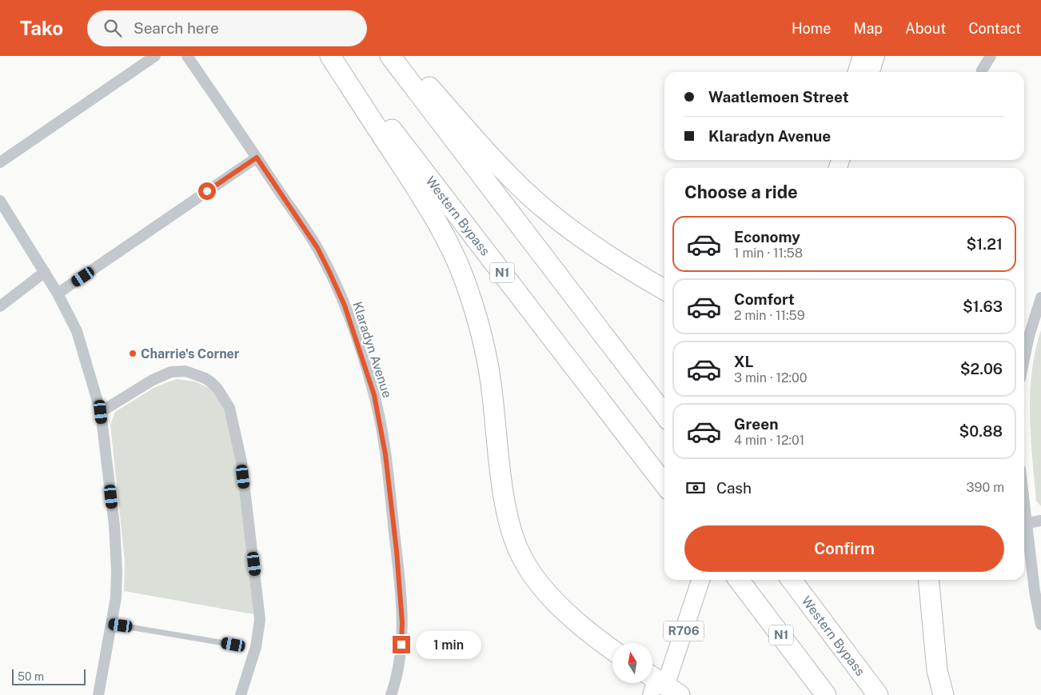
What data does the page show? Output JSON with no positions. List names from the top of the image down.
{
  "streets": {
    "highway": ["Western Bypass", "N1"],
    "main road": ["R706"],
    "street": ["Klaradyn Avenue"]
  },
  "places": ["Charrie's Corner"],
  "scale_bar": "50 m",
  "north": "top",
  "page": {
    "header": "Tako",
    "search": "Search here",
    "nav": [
      "Home",
      "Map",
      "About",
      "Contact"
    ],
    "banner": ["Waatlemoen Street", "Klaradyn Avenue"],
    "heading": "Choose a ride",
    "list": [
      {
        "name": "Economy",
        "note": "1 min · 11:58",
        "value": "$1.21"
      },
      {
        "name": "Comfort",
        "note": "2 min · 11:59",
        "value": "$1.63"
      },
      {
        "name": "XL",
        "note": "3 min · 12:00",
        "value": "$2.06"
      },
      {
        "name": "Green",
        "note": "4 min · 12:01",
        "value": "$0.88"
      }
    ],
    "pay": ["Cash", "390 m"],
    "buttons": "Confirm",
    "bubble": "1 min",
    "scale": "50 m"
  }
}
